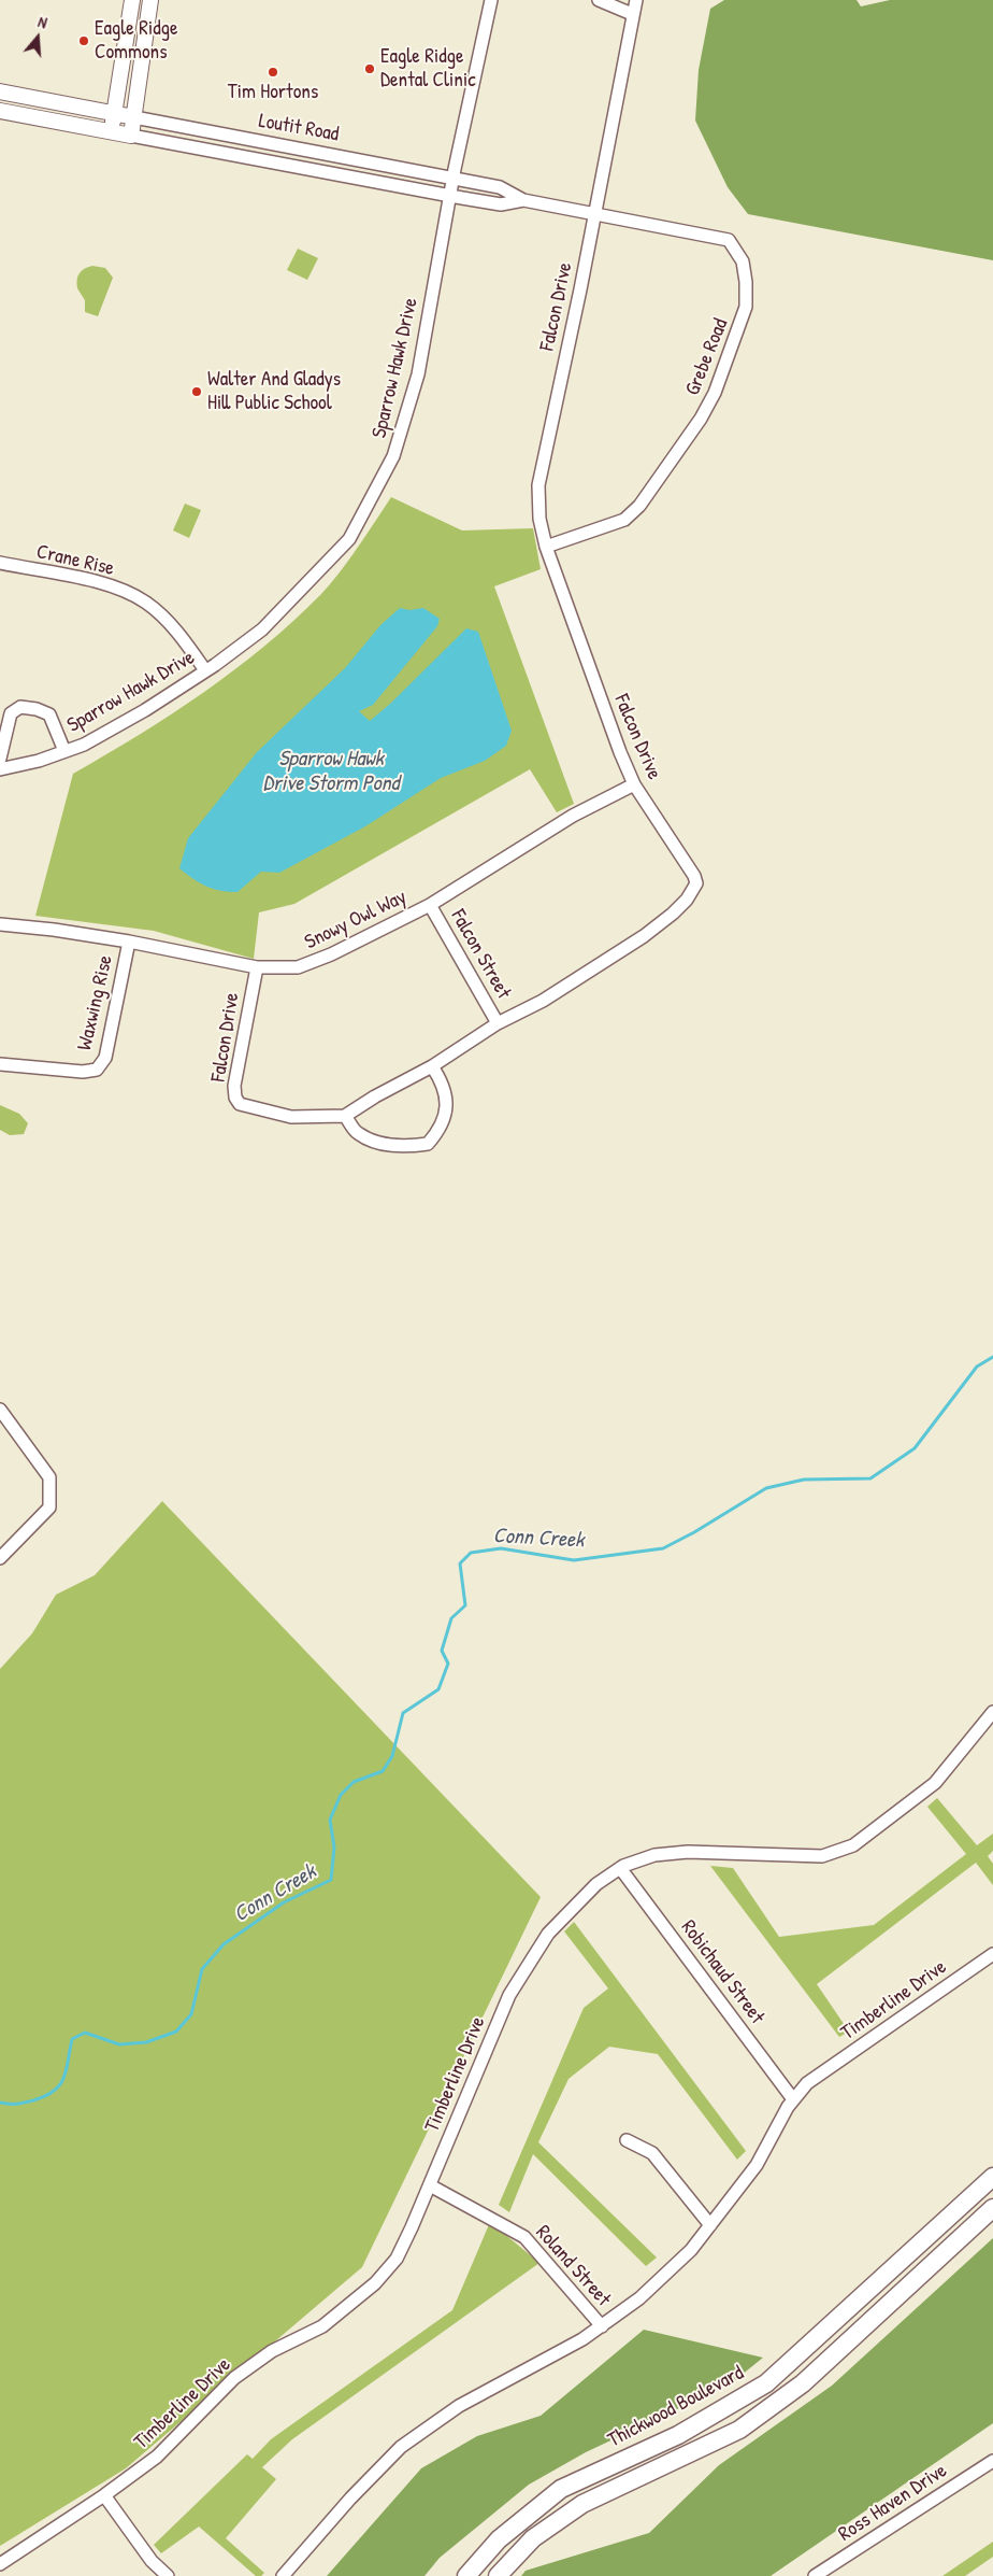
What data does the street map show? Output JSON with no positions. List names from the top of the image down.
{
  "streets": {
    "main road": ["Thickwood Boulevard"],
    "street": [
      "Loutit Road",
      "Falcon Drive",
      "Grebe Road",
      "Sparrow Hawk Drive",
      "Crane Rise",
      "Snowy Owl Way",
      "Falcon Street",
      "Waxwing Rise",
      "Robichaud Street",
      "Timberline Drive",
      "Roland Street",
      "Ross Haven Drive"
    ]
  },
  "crossings": [
    ["Loutit Road", "Falcon Drive"],
    ["Loutit Road", "Grebe Road"],
    ["Loutit Road", "Sparrow Hawk Drive"],
    ["Falcon Drive", "Grebe Road"],
    ["Falcon Drive", "Snowy Owl Way"],
    ["Falcon Drive", "Falcon Street"],
    ["Sparrow Hawk Drive", "Crane Rise"],
    ["Snowy Owl Way", "Falcon Street"],
    ["Snowy Owl Way", "Waxwing Rise"],
    ["Robichaud Street", "Timberline Drive"],
    ["Timberline Drive", "Roland Street"]
  ],
  "water": ["Sparrow Hawk Drive Storm Pond", "Conn Creek"],
  "places": [
    "Eagle Ridge Commons",
    "Eagle Ridge Dental Clinic",
    "Tim Hortons",
    "Walter And Gladys Hill Public School"
  ],
  "north": "top"
}
